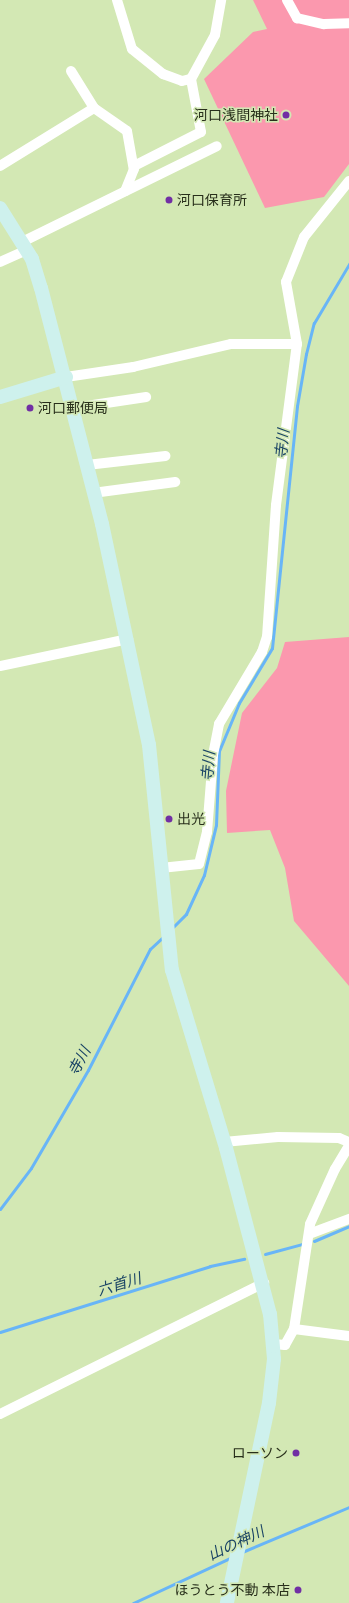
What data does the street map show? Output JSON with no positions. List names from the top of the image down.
{
  "water": ["寺川", "六首川", "山の神川"],
  "places": [
    "河口浅間神社",
    "河口保育所",
    "河口郵便局",
    "出光",
    "ローソン",
    "ほうとう不動 本店"
  ]
}
